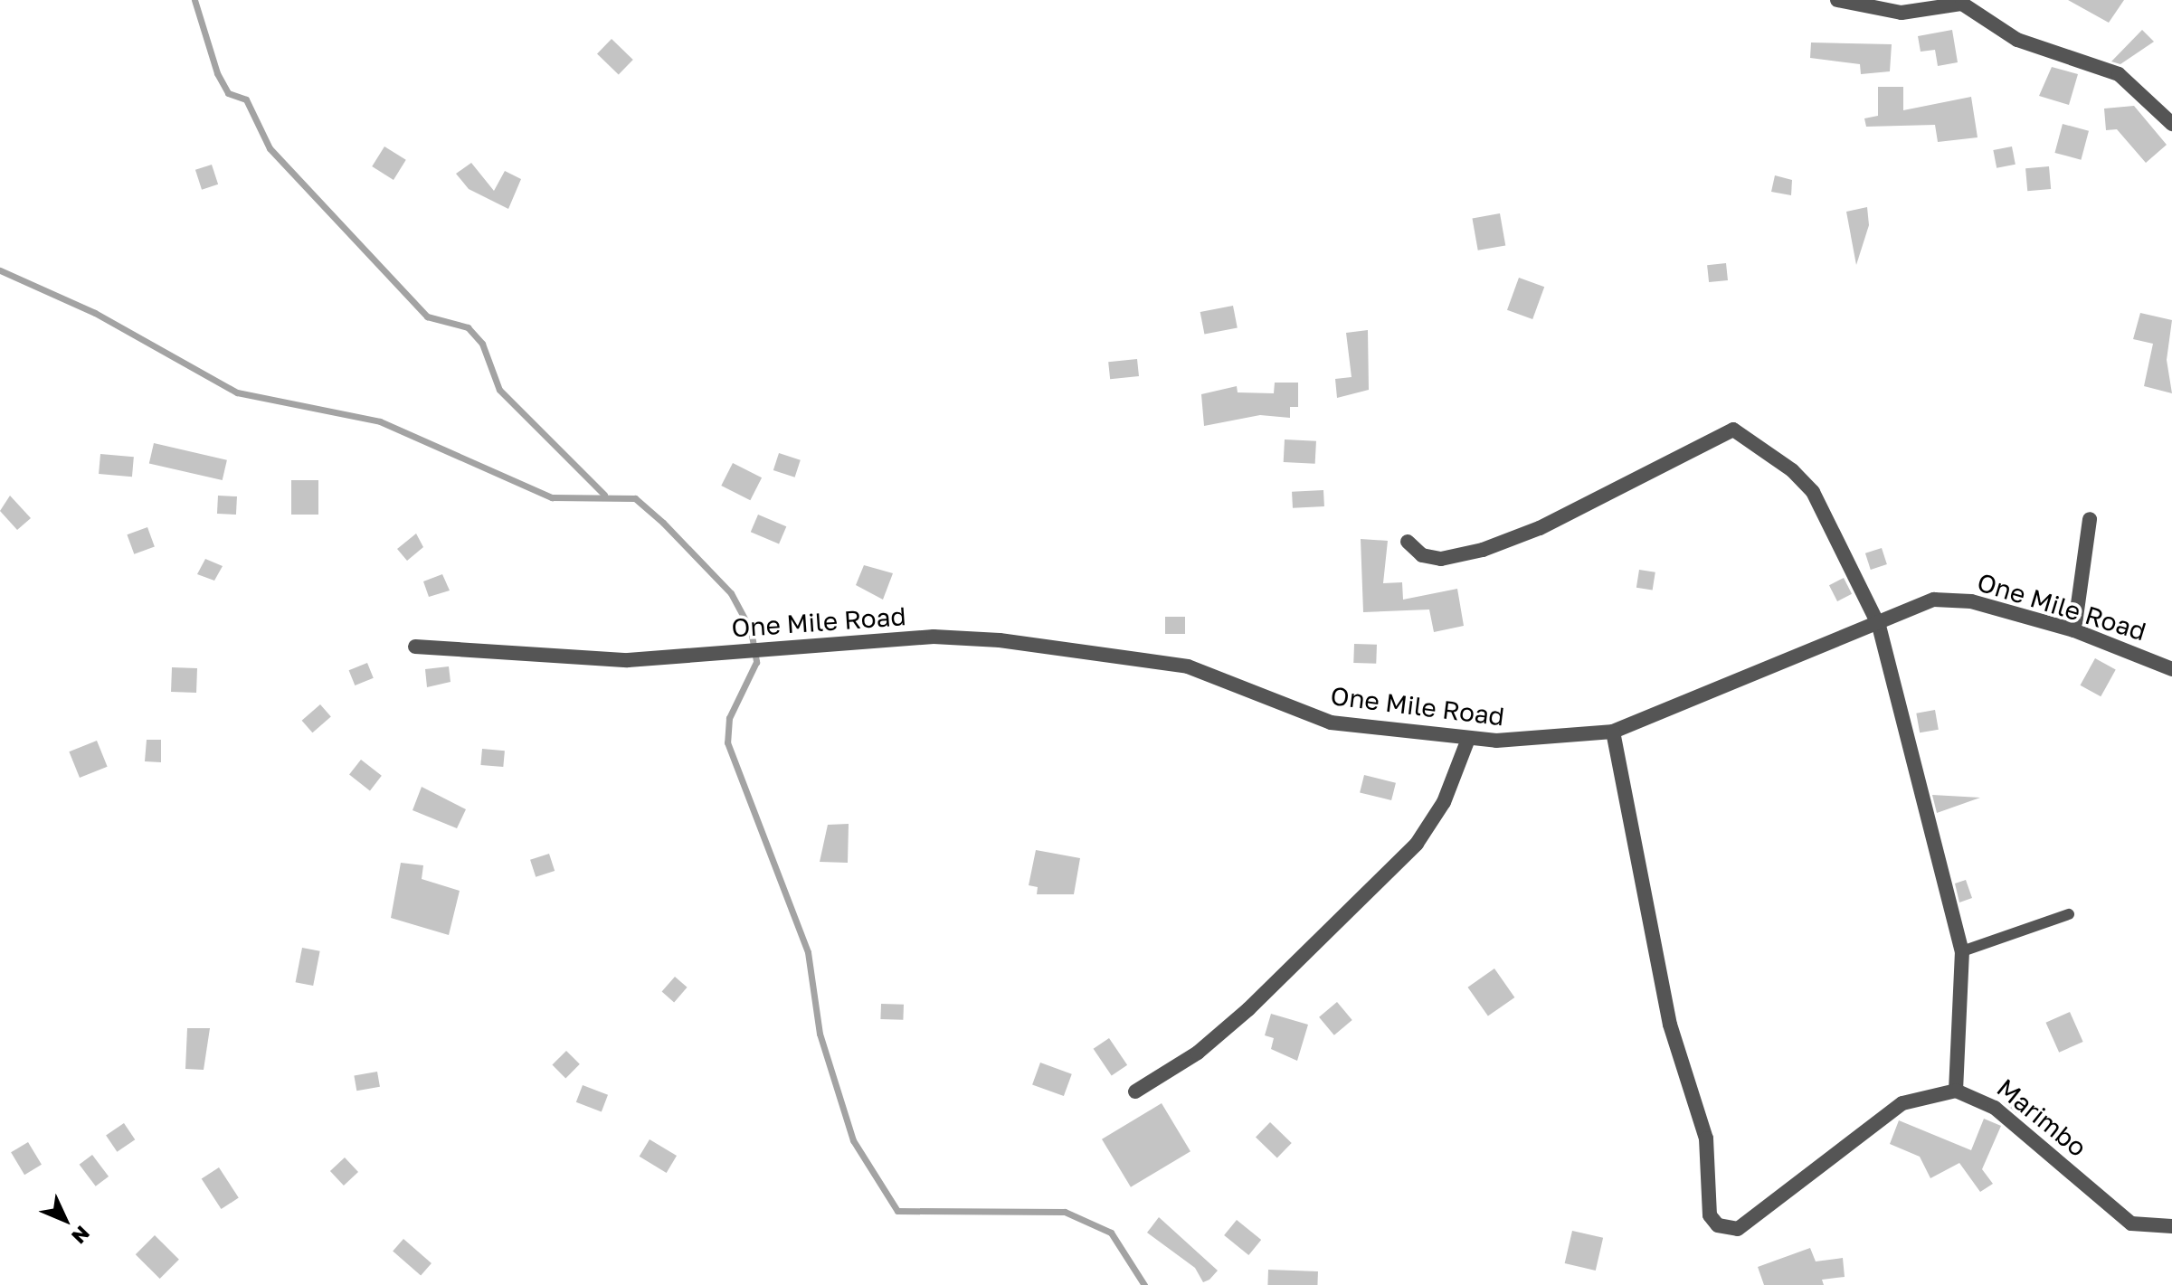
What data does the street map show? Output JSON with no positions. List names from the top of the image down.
{
  "streets": {
    "street": ["One Mile Road", "Marimbo"]
  },
  "crossings": [
    ["One Mile Road", "Marimbo"]
  ],
  "north": "bottom right"
}
